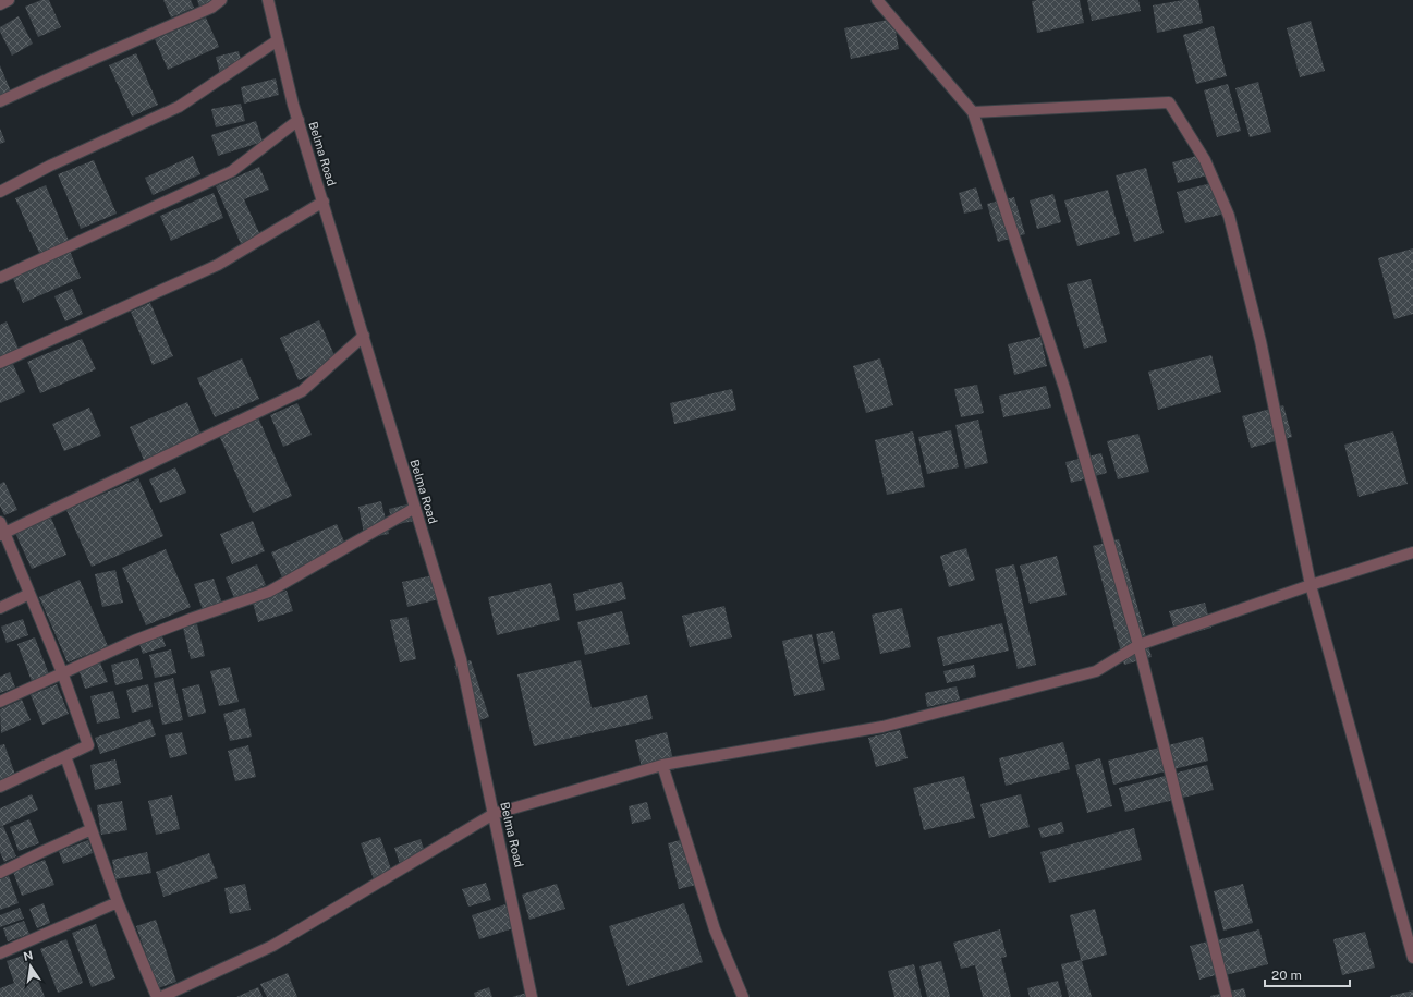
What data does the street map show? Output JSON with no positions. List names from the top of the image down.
{
  "streets": {
    "street": ["Belma Road"]
  },
  "scale_bar": "20 m",
  "north": "top"
}
